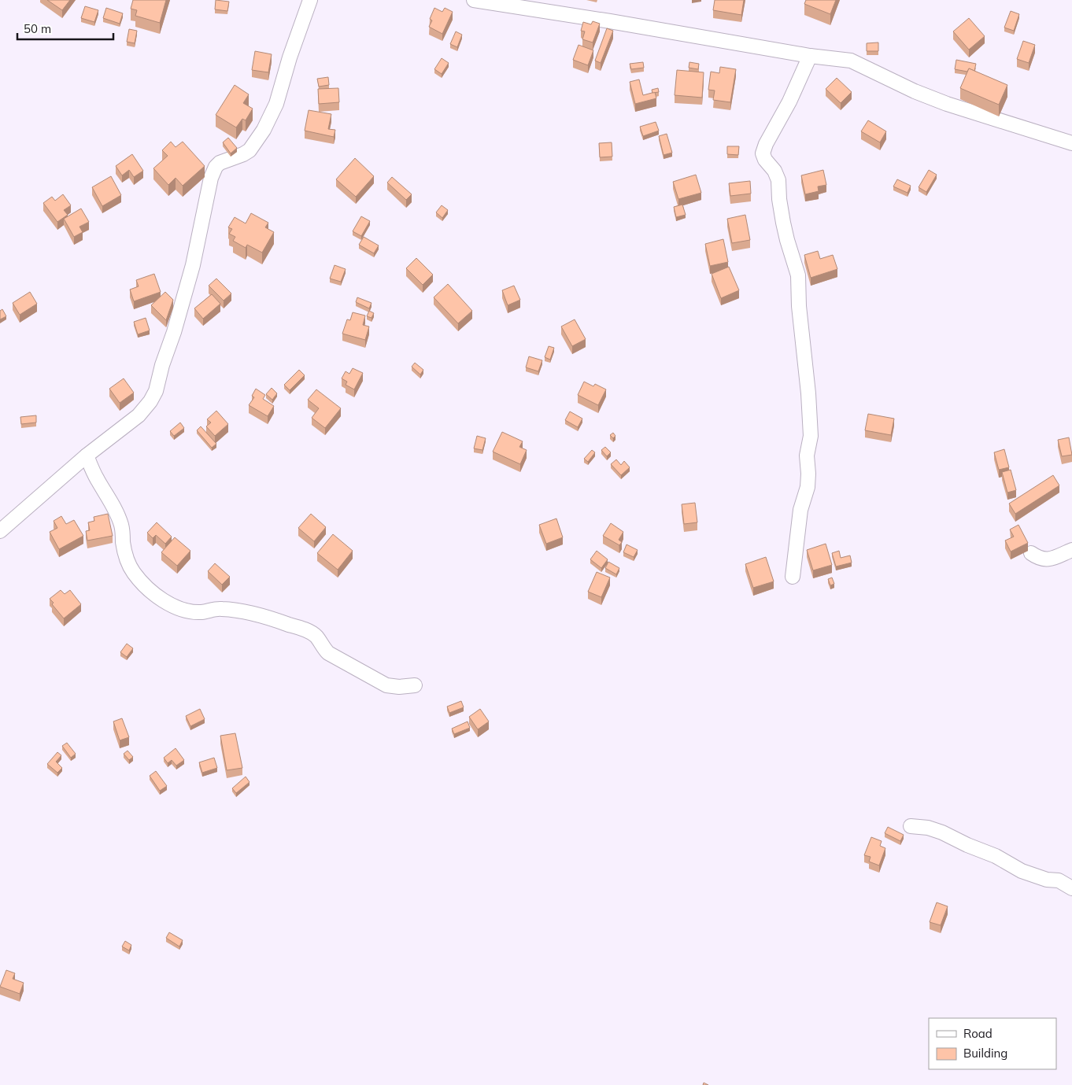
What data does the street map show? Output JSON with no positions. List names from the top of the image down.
{
  "legend": ["Road", "Building"],
  "scale_bar": "50 m"
}
